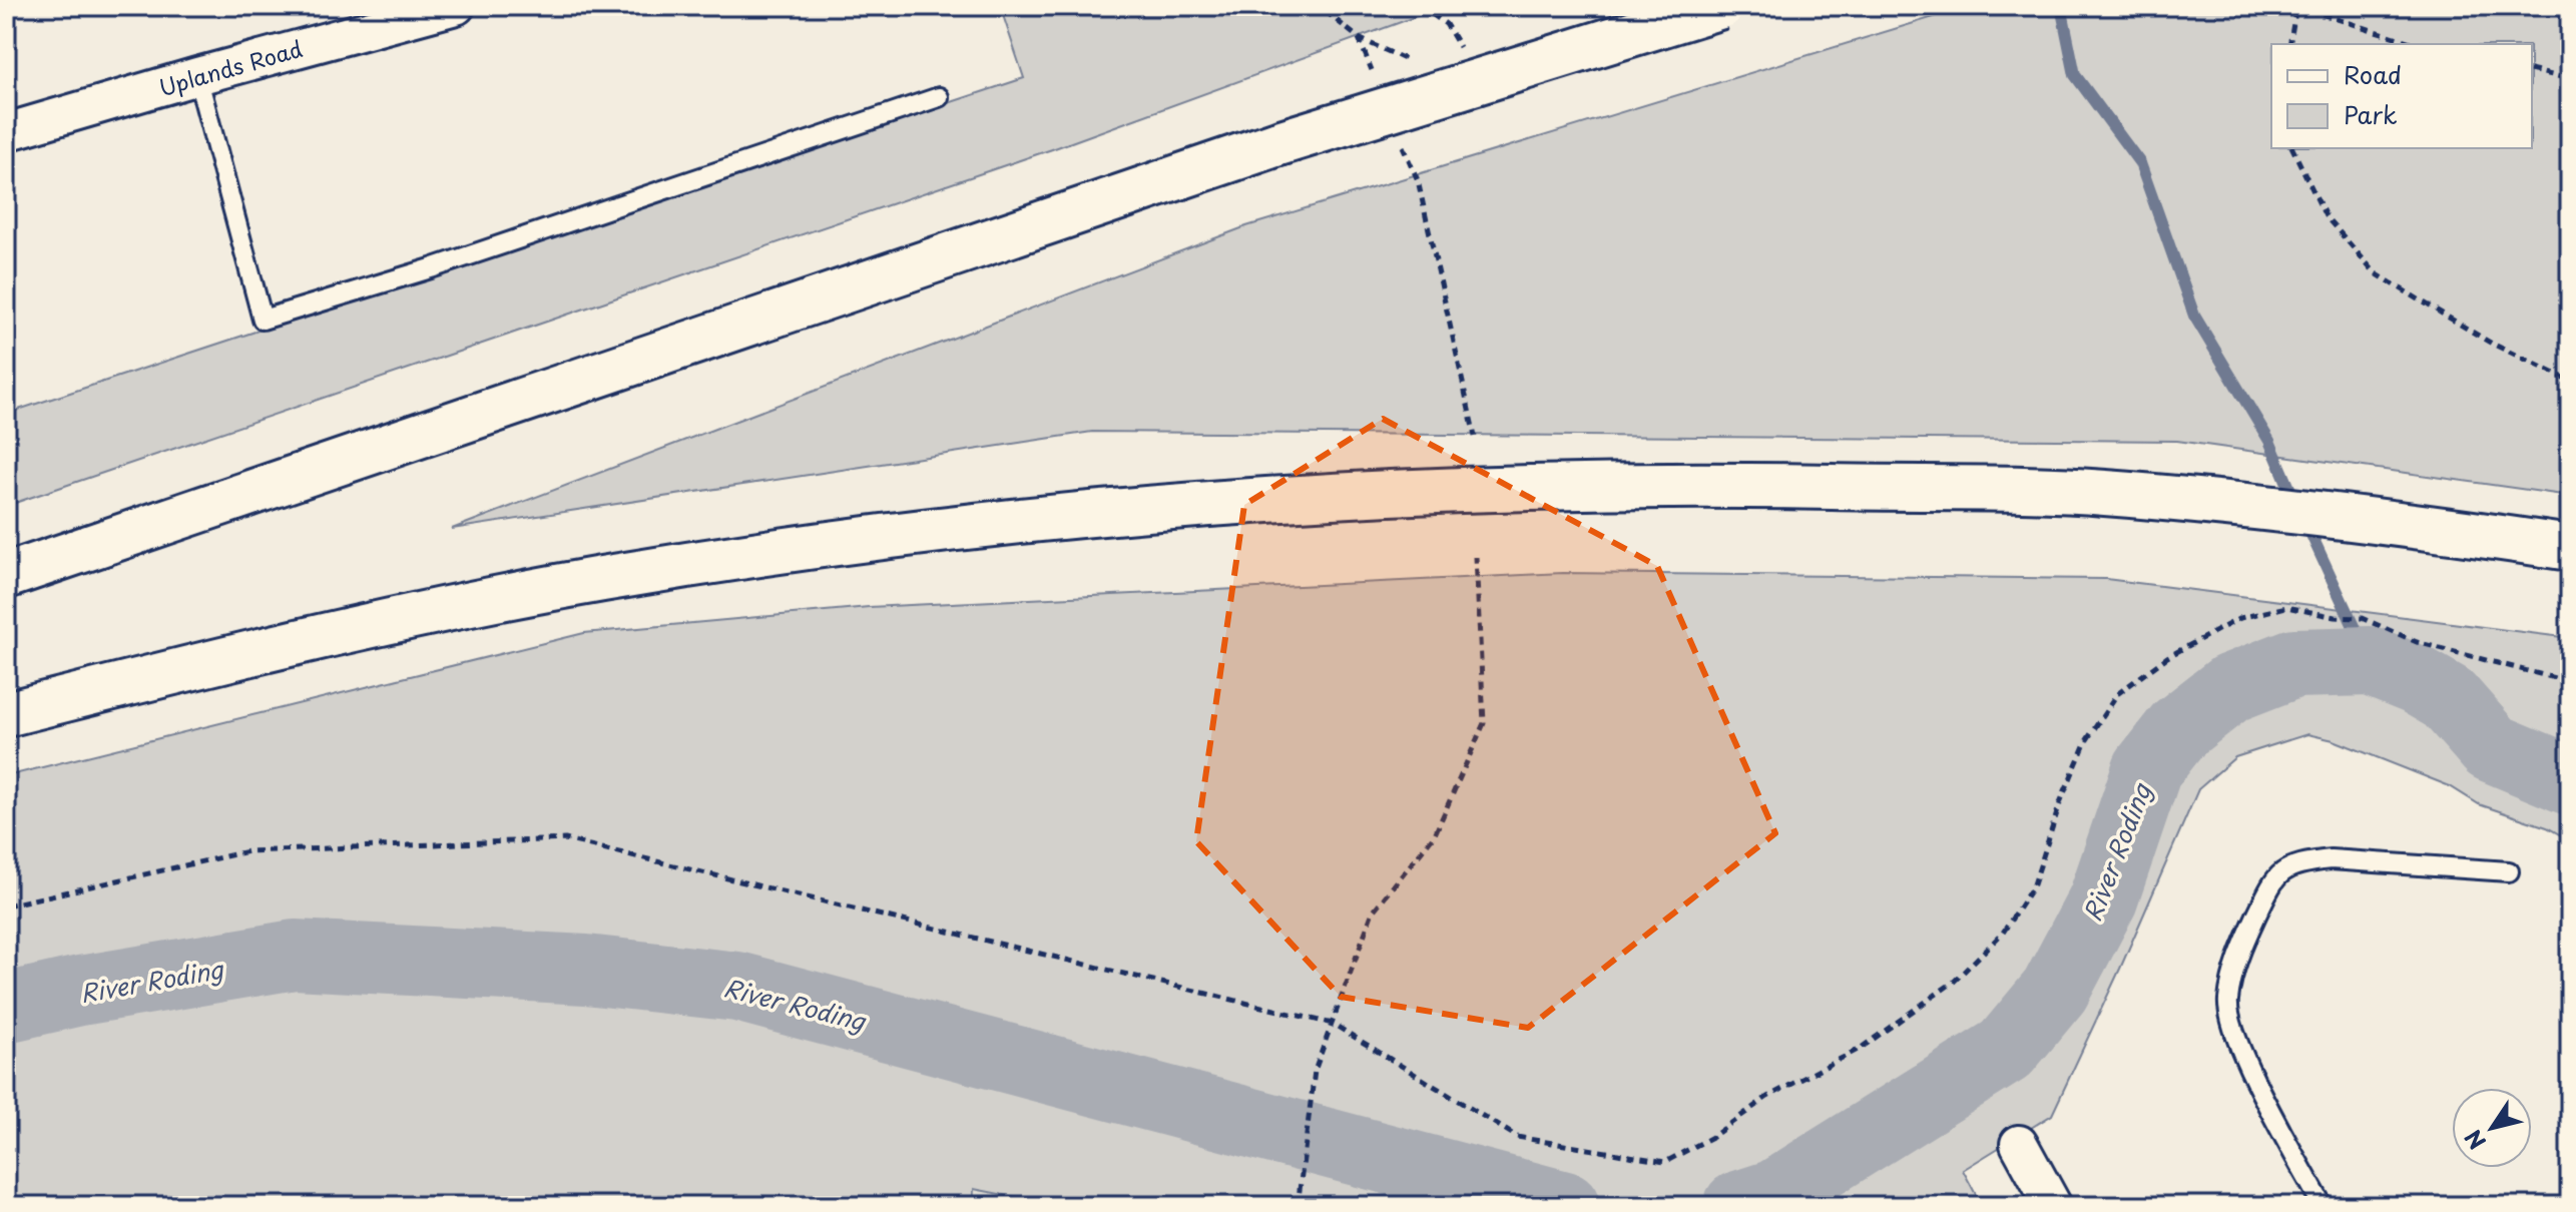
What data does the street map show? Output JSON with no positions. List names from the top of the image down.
{
  "streets": {
    "street": ["Uplands Road"]
  },
  "water": ["River Roding"],
  "legend": ["Road", "Park"],
  "north": "bottom left"
}
